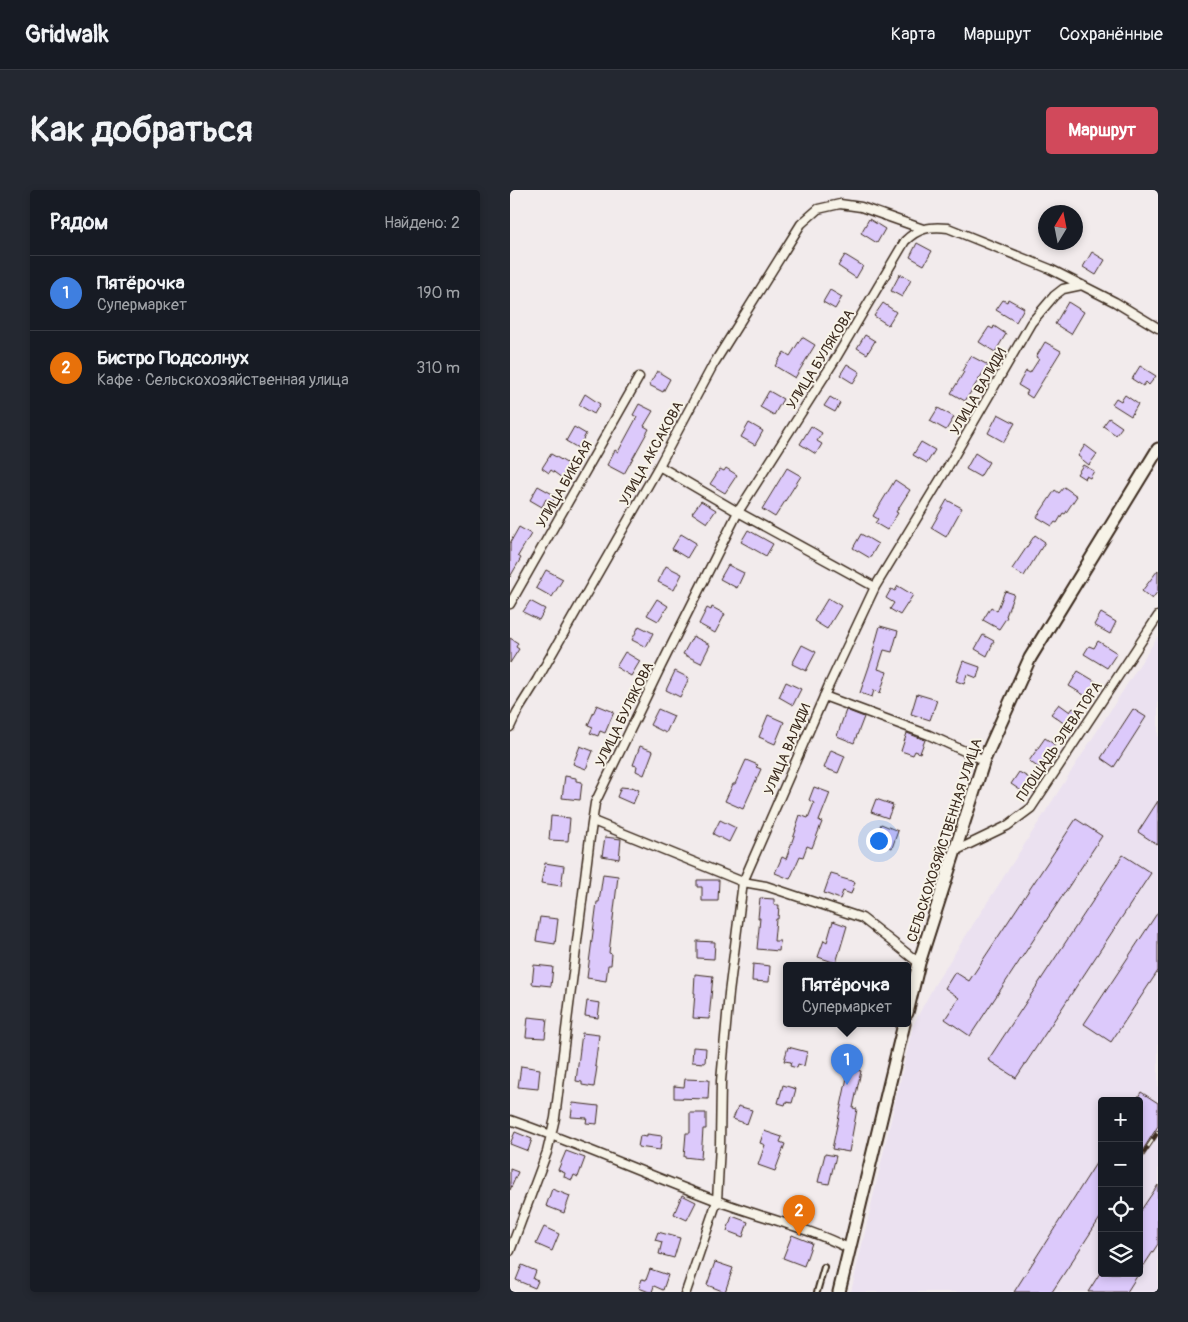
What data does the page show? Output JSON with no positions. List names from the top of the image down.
{
  "streets": {
    "main road": ["СЕЛЬСКОХОЗЯЙСТВЕННАЯ УЛИЦА"],
    "street": [
      "УЛИЦА БУЛЯКОВА",
      "УЛИЦА ВАЛИДИ",
      "УЛИЦА АКСАКОВА",
      "УЛИЦА БИКБАЯ",
      "ПЛОЩАДЬ ЭЛЕВАТОРА"
    ]
  },
  "crossings": [
    ["УЛИЦА БУЛЯКОВА", "УЛИЦА АКСАКОВА"],
    ["ПЛОЩАДЬ ЭЛЕВАТОРА", "СЕЛЬСКОХОЗЯЙСТВЕННАЯ УЛИЦА"]
  ],
  "north": "top",
  "page": {
    "header": "Gridwalk",
    "nav": ["Карта", "Маршрут", "Сохранённые"],
    "buttons": "Маршрут",
    "title": "Как добраться",
    "heading": ["Рядом", "Найдено: 2"],
    "list": [
      {
        "mark": "1",
        "name": "Пятёрочка",
        "note": "Супермаркет",
        "value": "190 m"
      },
      {
        "mark": "2",
        "name": "Бистро Подсолнух",
        "note": "Кафе · Сельскохозяйственная улица",
        "value": "310 m"
      }
    ],
    "popup": ["Пятёрочка", "Супермаркет"],
    "pins": ["1", "2"],
    "map_buttons": ["+", "−"]
  }
}
